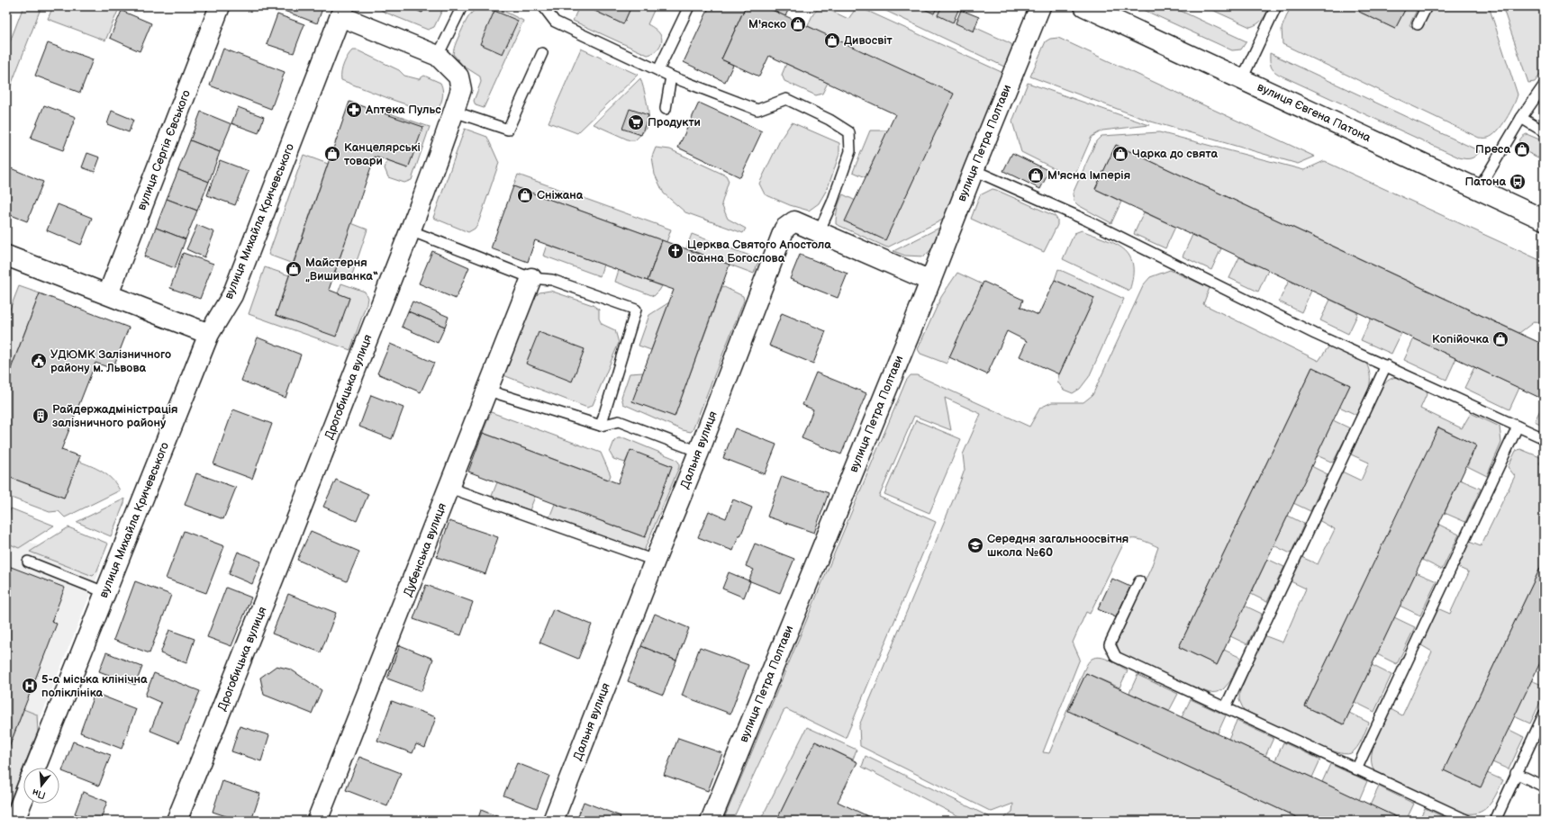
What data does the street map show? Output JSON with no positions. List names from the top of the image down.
{
  "streets": {
    "street": [
      "вулиця Євгена Патона",
      "вулиця Петра Полтави",
      "вулиця Сергія Євського",
      "вулиця Михайла Кричевського",
      "Дрогобицька вулиця",
      "Дальня вулиця",
      "Дубенська вулиця"
    ]
  },
  "crossings": [
    ["вулиця Петра Полтави", "Дальня вулиця"],
    ["вулиця Михайла Кричевського", "Дрогобицька вулиця"]
  ],
  "places": {
    "shop": [
      "М'яско",
      "Дивосвіт",
      "Преса",
      "Канцелярські товари",
      "Чарка до свята",
      "М'ясна Імперія",
      "Сніжана",
      "Майстерня „Вишиванка“",
      "Копійочка"
    ],
    "pharmacy": ["Аптека Пульс"],
    "supermarket": ["Продукти"],
    "bus stop": ["Патона"],
    "church": ["Церква Святого Апостола Іоанна Богослова"],
    "public building": ["УДЮМК Залізничного району м. Львова"],
    "building": ["Райдержадміністрація залізничного району"],
    "school or university": ["Середня загальноосвітня школа №60"],
    "hospital": ["5-а міська клінічна поліклініка"]
  },
  "north": "bottom"
}
